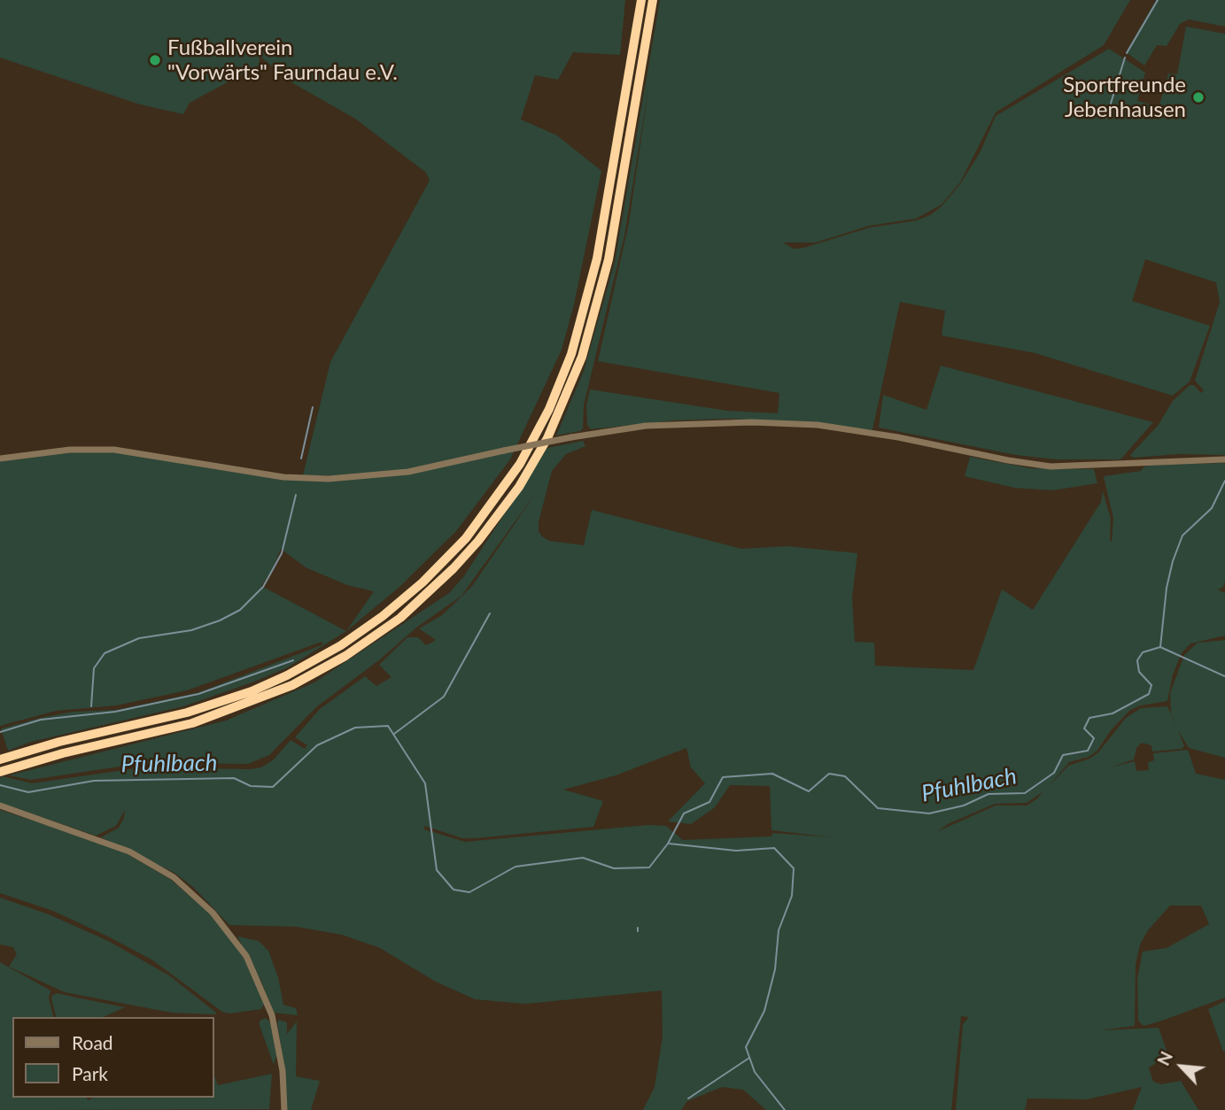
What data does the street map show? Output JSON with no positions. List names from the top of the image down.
{
  "water": ["Pfuhlbach"],
  "places": ["Fußballverein \"Vorwärts\" Faurndau e.V.", "Sportfreunde Jebenhausen"],
  "legend": ["Road", "Park"],
  "north": "top left"
}
